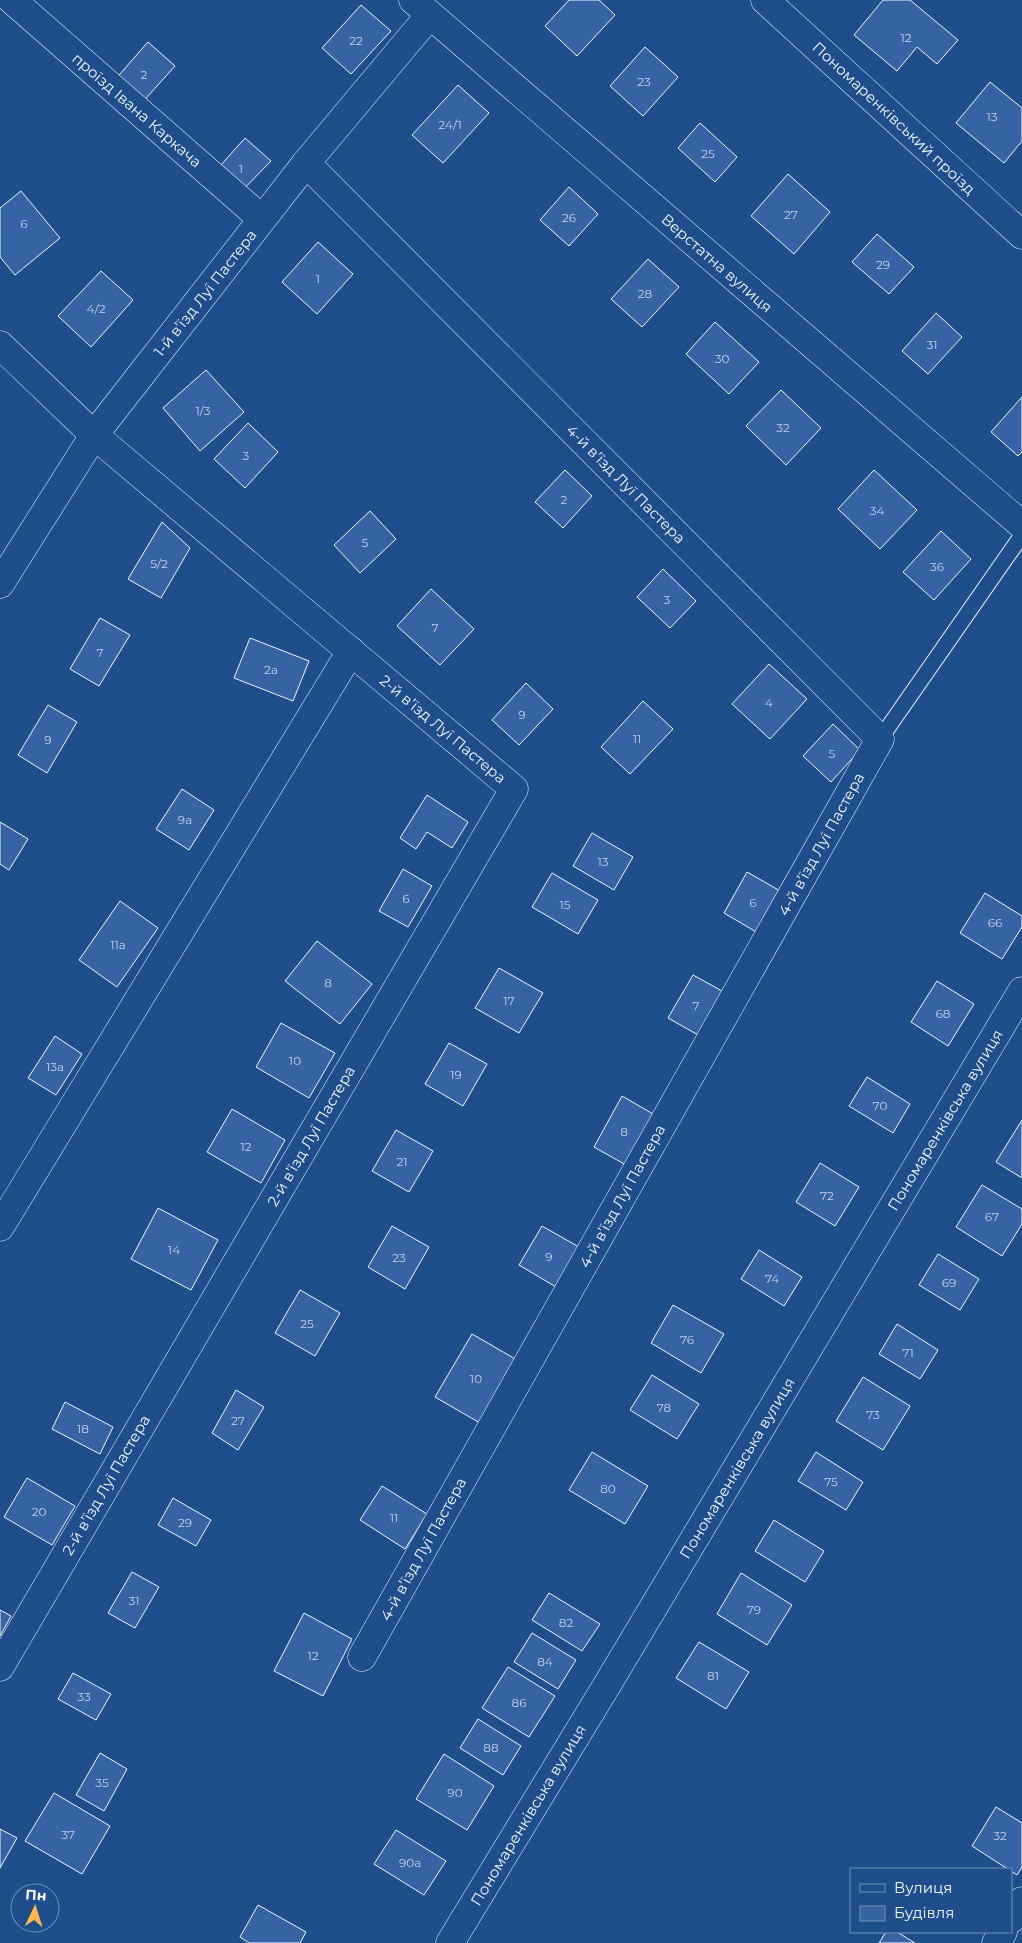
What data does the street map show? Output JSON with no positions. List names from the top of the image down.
{
  "streets": {
    "street": [
      "проїзд Івана Каркача",
      "Пономаренківський проїзд",
      "Верстатна вулиця",
      "1-й в’їзд Луї Пастера",
      "4-й в’їзд Луї Пастера",
      "2-й в’їзд Луї Пастера",
      "Пономаренківська вулиця"
    ]
  },
  "crossings": [
    ["проїзд Івана Каркача", "1-й в’їзд Луї Пастера"],
    ["Верстатна вулиця", "1-й в’їзд Луї Пастера"],
    ["1-й в’їзд Луї Пастера", "4-й в’їзд Луї Пастера"],
    ["1-й в’їзд Луї Пастера", "2-й в’їзд Луї Пастера"]
  ],
  "house_numbers": [
    "12",
    "22",
    "2",
    "23",
    "13",
    "24/1",
    "25",
    "1",
    "27",
    "26",
    "6",
    "29",
    "1",
    "28",
    "4/2",
    "31",
    "30",
    "1/3",
    "32",
    "3",
    "2",
    "34",
    "5",
    "5/2",
    "36",
    "3",
    "7",
    "7",
    "2а",
    "4",
    "9",
    "11",
    "9",
    "5",
    "9а",
    "13",
    "6",
    "6",
    "15",
    "66",
    "11а",
    "8",
    "17",
    "7",
    "68",
    "10",
    "13а",
    "19",
    "70",
    "8",
    "12",
    "21",
    "72",
    "67",
    "14",
    "9",
    "23",
    "74",
    "69",
    "25",
    "76",
    "71",
    "10",
    "78",
    "73",
    "27",
    "18",
    "75",
    "80",
    "20",
    "11",
    "29",
    "31",
    "79",
    "82",
    "12",
    "84",
    "81",
    "33",
    "86",
    "88",
    "35",
    "90",
    "37",
    "32",
    "90а"
  ],
  "legend": ["Вулиця", "Будівля"],
  "north": "top"
}
